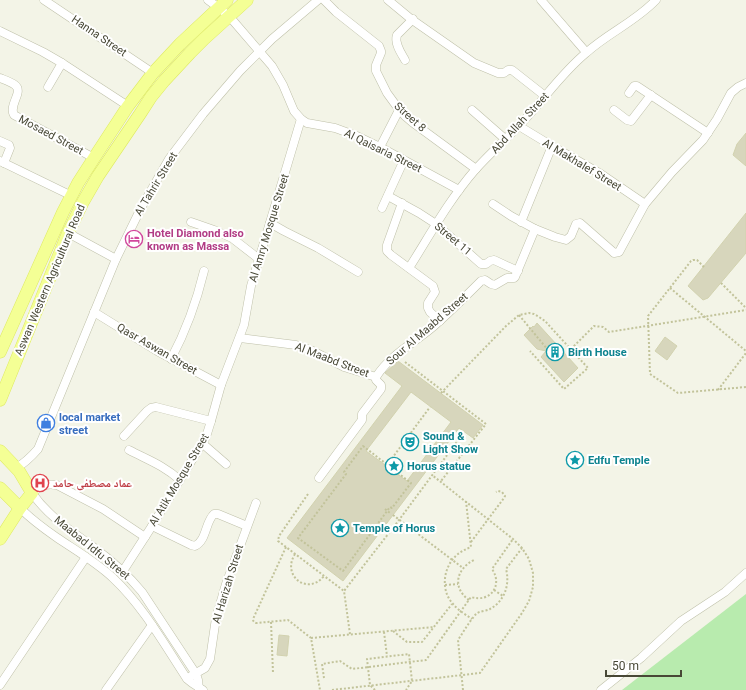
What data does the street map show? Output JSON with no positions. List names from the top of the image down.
{
  "streets": {
    "main road": ["Aswan Western Agricultural Road"],
    "street": [
      "Hanna Street",
      "Street 8",
      "Abd Allah Street",
      "Mosaed Street",
      "Al Qaisaria Street",
      "Al Makhalef Street",
      "Al Tahrir Street",
      "Al Amry Mosque Street",
      "Street 11",
      "Sour Al Maabd Street",
      "Qasr Aswan Street",
      "Al Maabd Street",
      "Al Atik Mosque Street",
      "Maabad Idfu Street",
      "Al Harizah Street"
    ]
  },
  "crossings": [
    ["Hanna Street", "Aswan Western Agricultural Road"],
    ["Street 8", "Abd Allah Street"],
    ["Abd Allah Street", "Al Qaisaria Street"],
    ["Abd Allah Street", "Al Makhalef Street"],
    ["Abd Allah Street", "Street 11"],
    ["Mosaed Street", "Aswan Western Agricultural Road"],
    ["Al Qaisaria Street", "Al Amry Mosque Street"],
    ["Al Tahrir Street", "Qasr Aswan Street"],
    ["Al Amry Mosque Street", "Al Maabd Street"],
    ["Al Amry Mosque Street", "Al Atik Mosque Street"],
    ["Street 11", "Sour Al Maabd Street"],
    ["Sour Al Maabd Street", "Al Maabd Street"],
    ["Qasr Aswan Street", "Al Atik Mosque Street"],
    ["Al Maabd Street", "Al Atik Mosque Street"],
    ["Al Atik Mosque Street", "Maabad Idfu Street"],
    ["Maabad Idfu Street", "Al Harizah Street"]
  ],
  "places": {
    "hotel": ["Hotel Diamond also known as Massa"],
    "building": ["Birth House"],
    "shop": ["local market street"],
    "theatre": ["Sound & Light Show"],
    "place": ["Edfu Temple", "Horus statue", "Temple of Horus"],
    "hospital": ["عماد مصطفى حامد"]
  },
  "scale_bar": "50 m"
}
